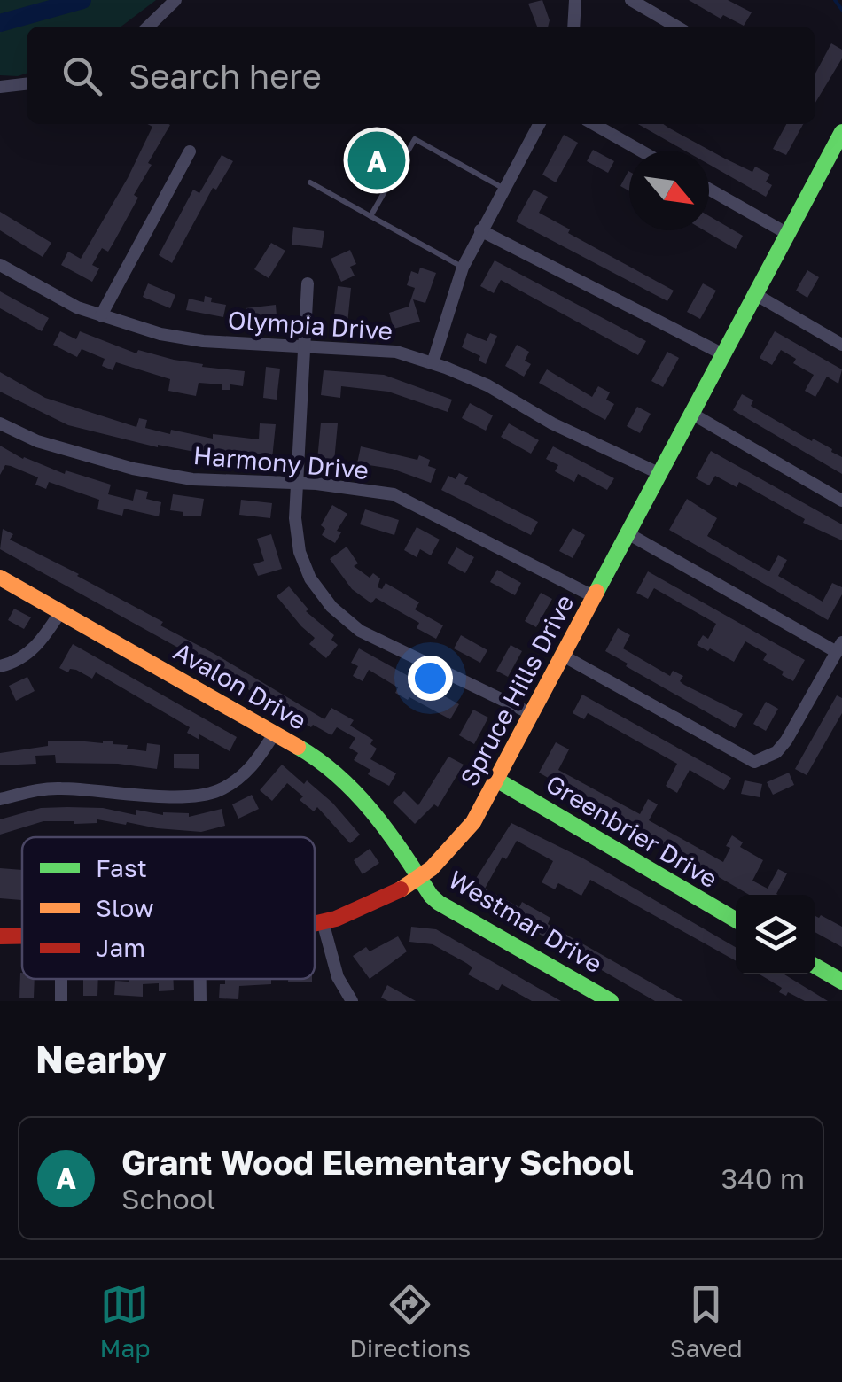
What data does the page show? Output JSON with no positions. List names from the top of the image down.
{
  "streets": {
    "main road": [
      "Avalon Drive",
      "Spruce Hills Drive",
      "Greenbrier Drive",
      "Westmar Drive"
    ],
    "street": ["Olympia Drive", "Harmony Drive"]
  },
  "crossings": [
    ["Olympia Drive", "Spruce Hills Drive"],
    ["Harmony Drive", "Spruce Hills Drive"],
    ["Avalon Drive", "Spruce Hills Drive"],
    ["Avalon Drive", "Westmar Drive"],
    ["Spruce Hills Drive", "Greenbrier Drive"],
    ["Spruce Hills Drive", "Westmar Drive"]
  ],
  "legend": ["Fast", "Slow", "Jam"],
  "north": "bottom right",
  "page": {
    "search": "Search here",
    "pins": "A",
    "heading": "Nearby",
    "list": [
      {
        "mark": "A",
        "name": "Grant Wood Elementary School",
        "note": "School",
        "value": "340 m"
      }
    ],
    "nav": ["Map", "Directions", "Saved"]
  }
}
